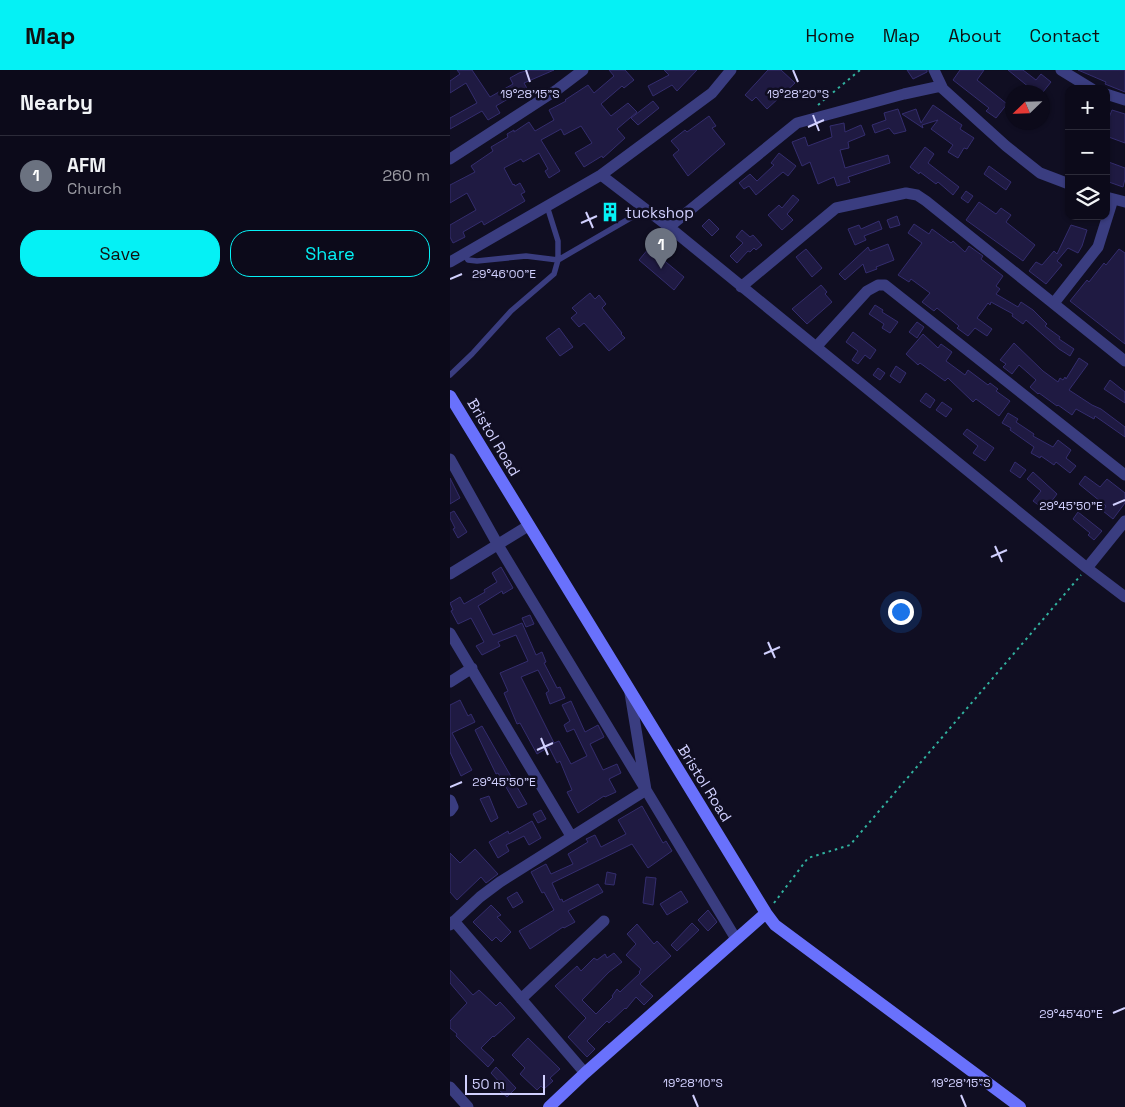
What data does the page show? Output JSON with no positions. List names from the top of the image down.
{
  "streets": {
    "street": ["Bristol Road"]
  },
  "places": {
    "building": ["tuckshop"]
  },
  "scale_bar": "50 m",
  "north": "bottom left",
  "page": {
    "header": "Map",
    "nav": [
      "Home",
      "Map",
      "About",
      "Contact"
    ],
    "heading": "Nearby",
    "map_buttons": ["+", "−"],
    "list": [
      {
        "mark": "1",
        "name": "AFM",
        "note": "Church",
        "value": "260 m"
      }
    ],
    "buttons": ["Save", "Share"],
    "pins": "1",
    "scale": "50 m"
  },
  "coordinates": [
    "19°28'15\"S",
    "19°28'20\"S",
    "29°46'00\"E",
    "29°45'50\"E",
    "29°45'40\"E",
    "19°28'10\"S"
  ]
}
